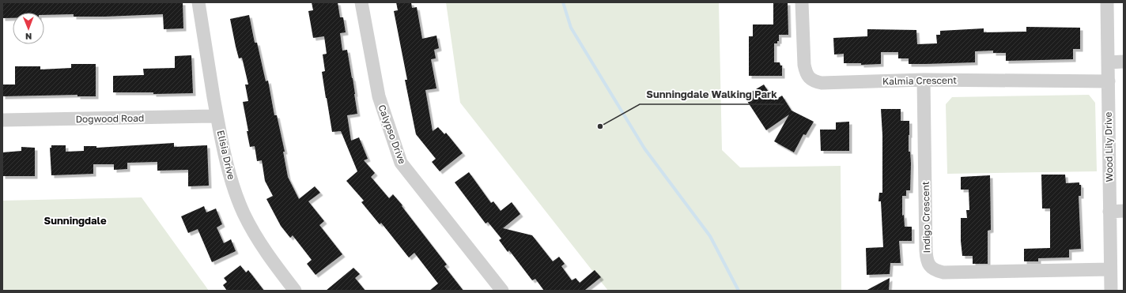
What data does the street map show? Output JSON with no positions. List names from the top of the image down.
{
  "streets": {
    "street": [
      "Kalmia Crescent",
      "Dogwood Road",
      "Calypso Drive",
      "Wood Lily Drive",
      "Elisia Drive",
      "Indigo Crescent"
    ]
  },
  "crossings": [
    ["Kalmia Crescent", "Wood Lily Drive"],
    ["Kalmia Crescent", "Indigo Crescent"],
    ["Dogwood Road", "Elisia Drive"],
    ["Wood Lily Drive", "Indigo Crescent"]
  ],
  "districts": ["Sunningdale"],
  "places": ["Sunningdale Walking Park"],
  "north": "bottom"
}
